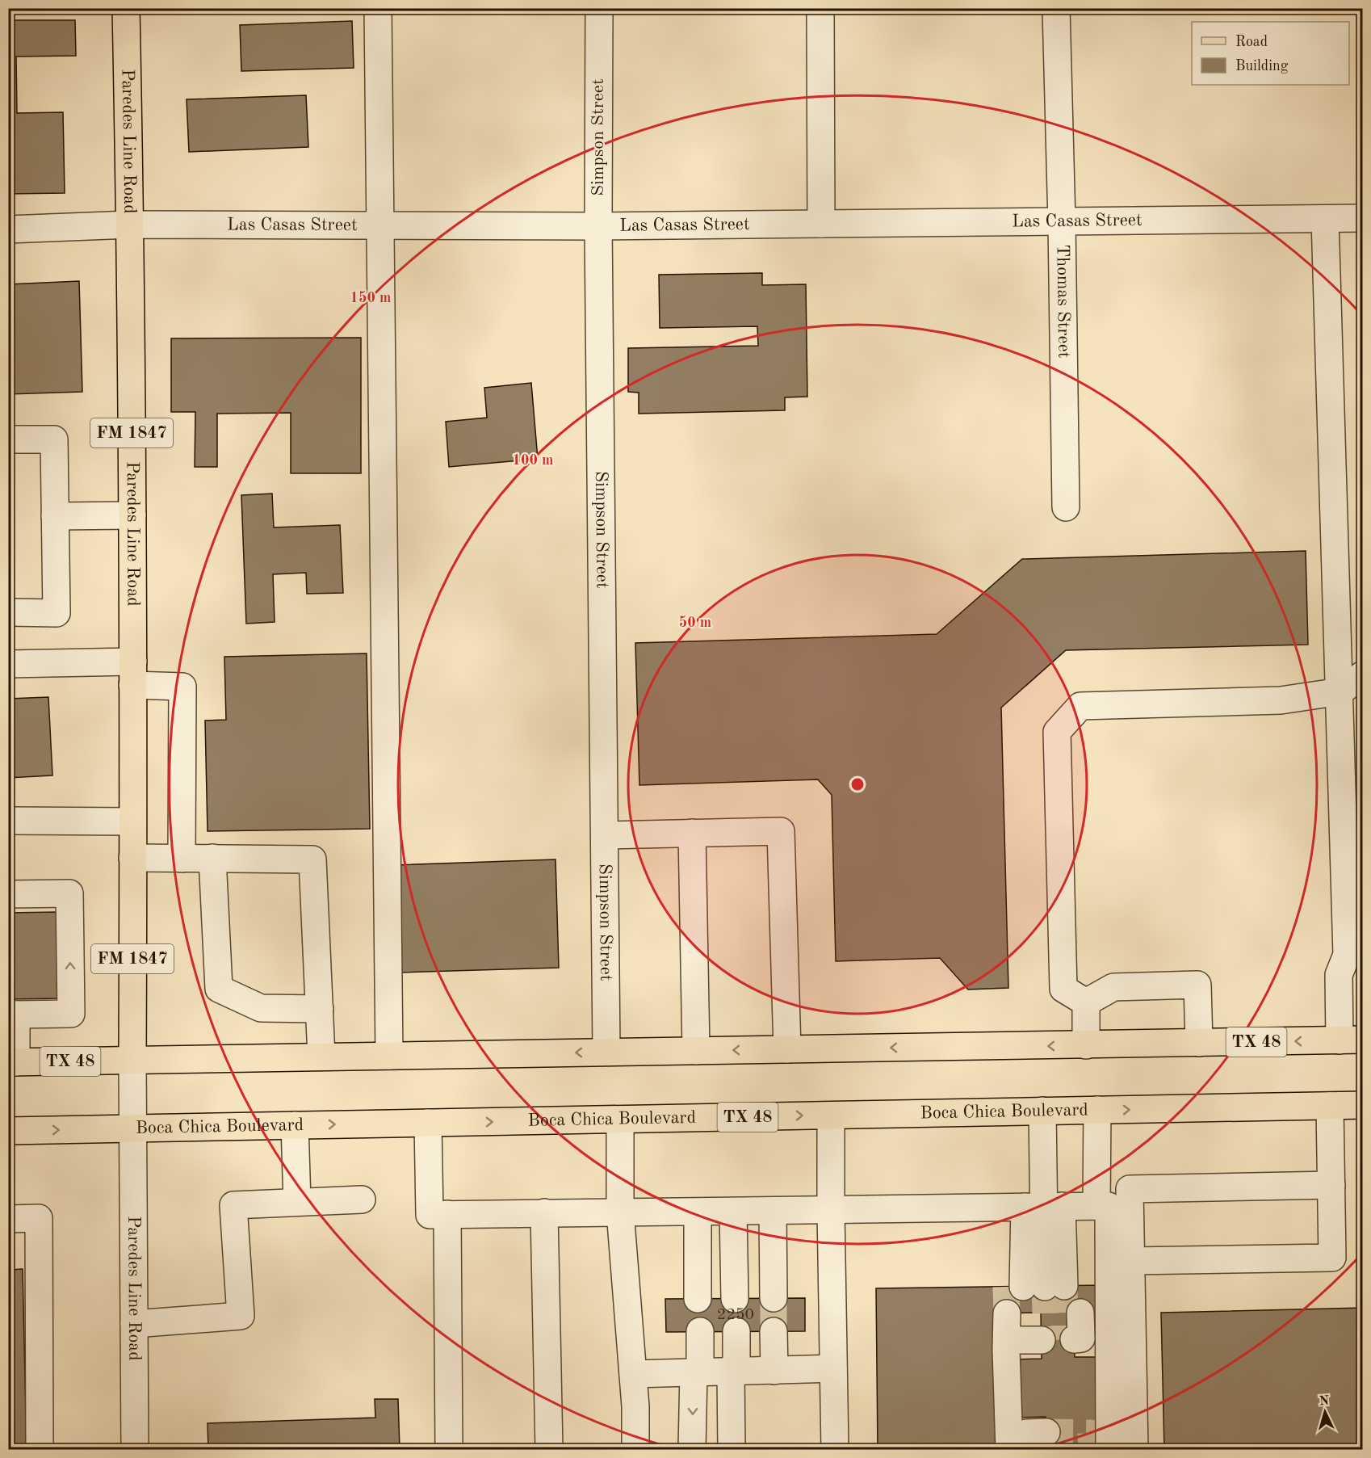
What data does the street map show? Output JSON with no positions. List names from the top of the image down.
{
  "streets": {
    "main road": [
      "Paredes Line Road",
      "FM 1847",
      "TX 48",
      "Boca Chica Boulevard"
    ],
    "street": ["Simpson Street", "Las Casas Street", "Thomas Street"]
  },
  "crossings": [
    ["Simpson Street", "Las Casas Street"],
    ["Simpson Street", "TX 48"],
    ["Paredes Line Road", "Las Casas Street"],
    ["Paredes Line Road", "TX 48"],
    ["Paredes Line Road", "Boca Chica Boulevard"],
    ["Las Casas Street", "Thomas Street"]
  ],
  "house_numbers": ["2250"],
  "legend": ["Road", "Building"],
  "north": "top",
  "rings": ["150 m", "100 m", "50 m"]
}
